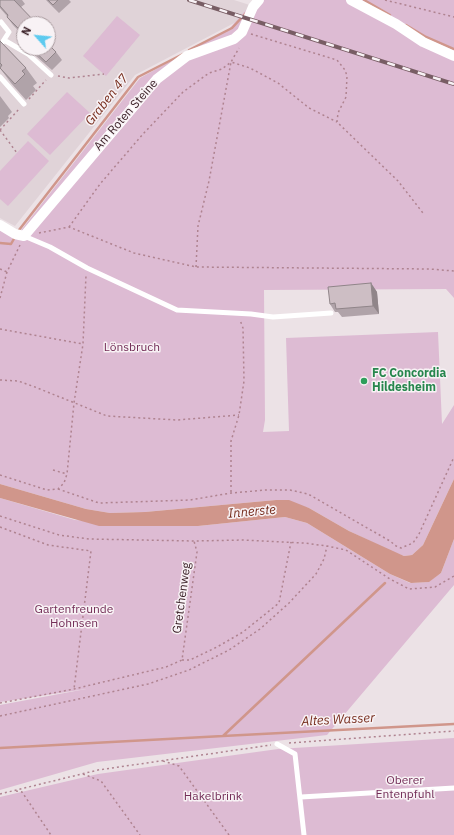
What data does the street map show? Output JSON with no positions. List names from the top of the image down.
{
  "streets": {
    "street": ["Am Roten Steine"],
    "path": ["Gretchenweg"]
  },
  "water": ["Graben 47", "Innerste", "Altes Wasser"],
  "parks": [
    "Lönsbruch",
    "Gartenfreunde Hohnsen",
    "Oberer Entenpfuhl",
    "Hakelbrink"
  ],
  "places": ["FC Concordia Hildesheim"],
  "north": "top left"
}
